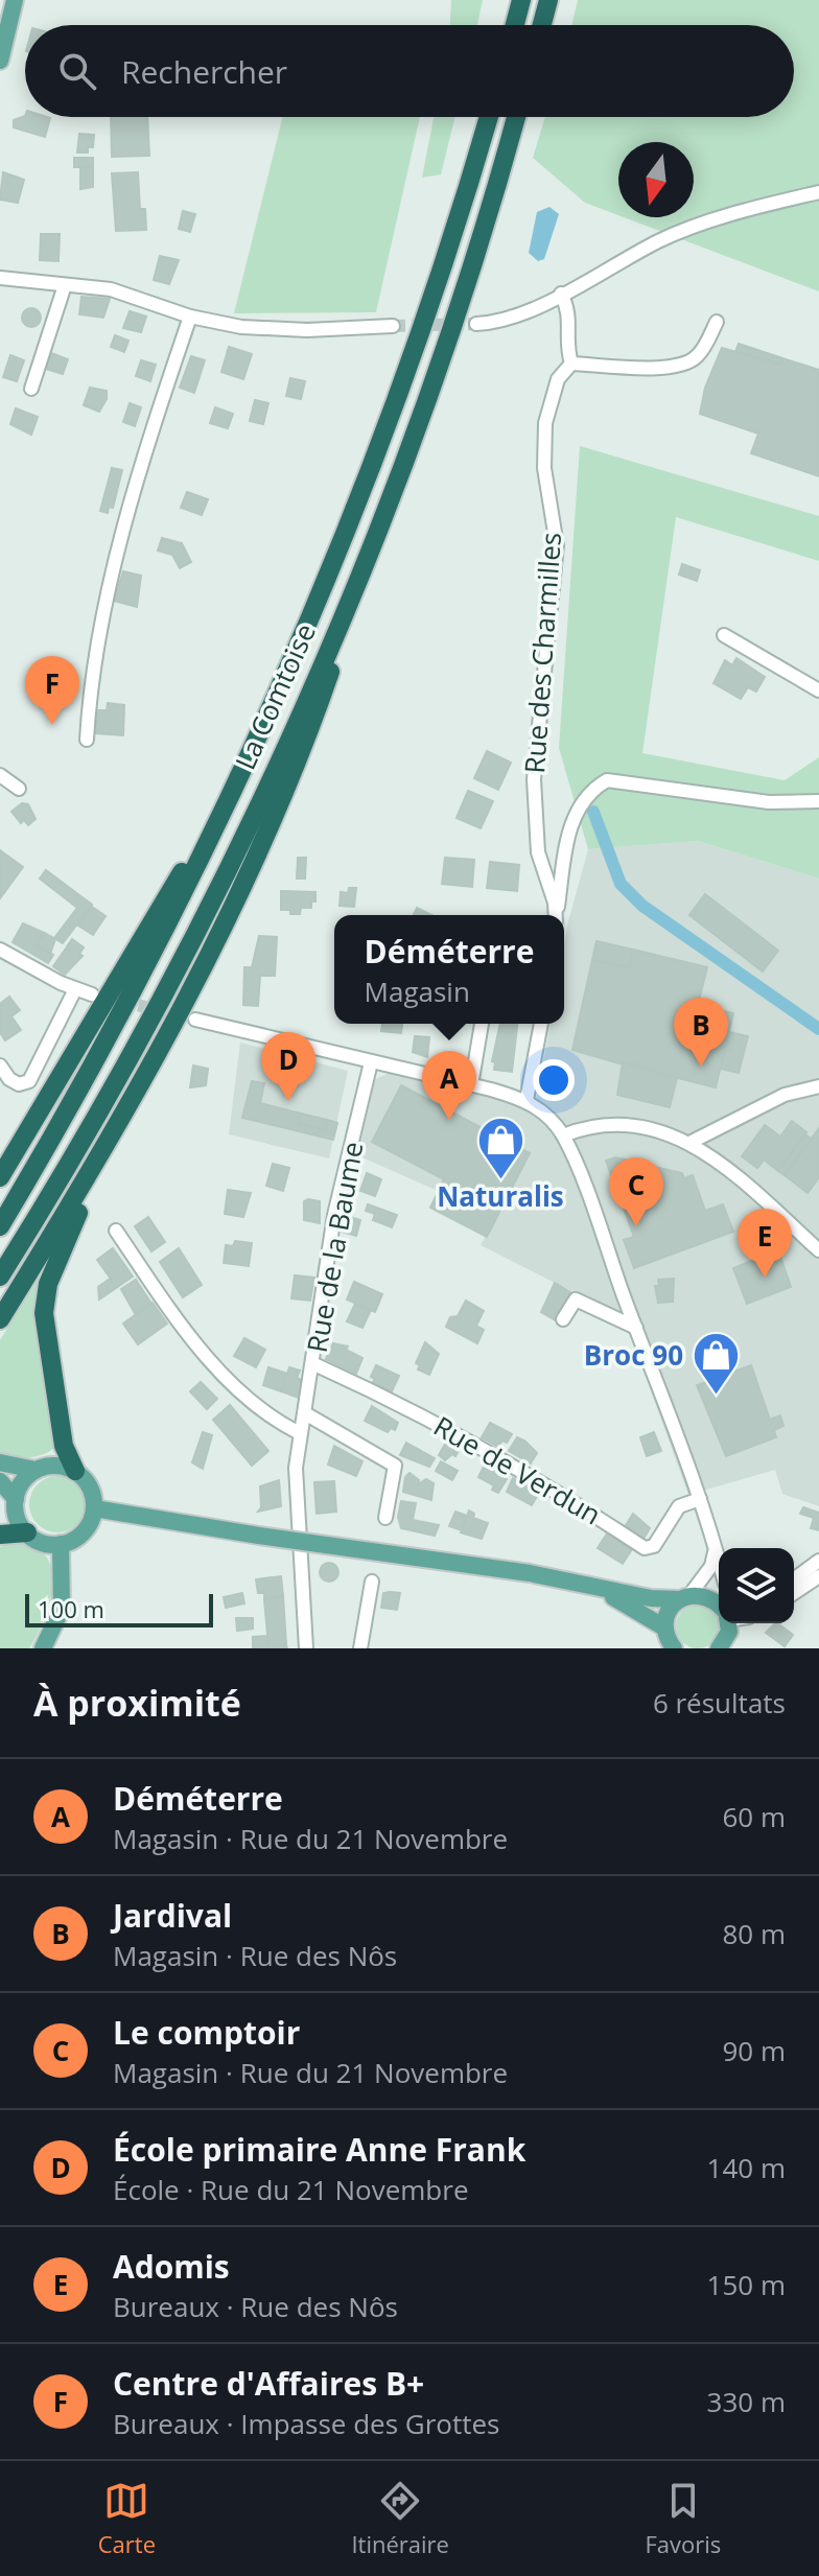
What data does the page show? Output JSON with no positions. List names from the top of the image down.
{
  "streets": {
    "highway": ["La Comtoise"],
    "street": ["Rue des Charmilles", "Rue de la Baume", "Rue de Verdun"]
  },
  "crossings": [
    ["Rue de la Baume", "Rue de Verdun"]
  ],
  "places": {
    "shop": ["Naturalis", "Broc 90"]
  },
  "scale_bar": "100 m",
  "north": "bottom",
  "page": {
    "search": "Rechercher",
    "pins": [
      "F",
      "B",
      "D",
      "A",
      "C",
      "E"
    ],
    "popup": ["Déméterre", "Magasin"],
    "scale": "100 m",
    "heading": ["À proximité", "6 résultats"],
    "list": [
      {
        "mark": "A",
        "name": "Déméterre",
        "note": "Magasin · Rue du 21 Novembre",
        "value": "60 m"
      },
      {
        "mark": "B",
        "name": "Jardival",
        "note": "Magasin · Rue des Nôs",
        "value": "80 m"
      },
      {
        "mark": "C",
        "name": "Le comptoir",
        "note": "Magasin · Rue du 21 Novembre",
        "value": "90 m"
      },
      {
        "mark": "D",
        "name": "École primaire Anne Frank",
        "note": "École · Rue du 21 Novembre",
        "value": "140 m"
      },
      {
        "mark": "E",
        "name": "Adomis",
        "note": "Bureaux · Rue des Nôs",
        "value": "150 m"
      },
      {
        "mark": "F",
        "name": "Centre d'Affaires B+",
        "note": "Bureaux · Impasse des Grottes",
        "value": "330 m"
      }
    ],
    "nav": ["Carte", "Itinéraire", "Favoris"]
  }
}
